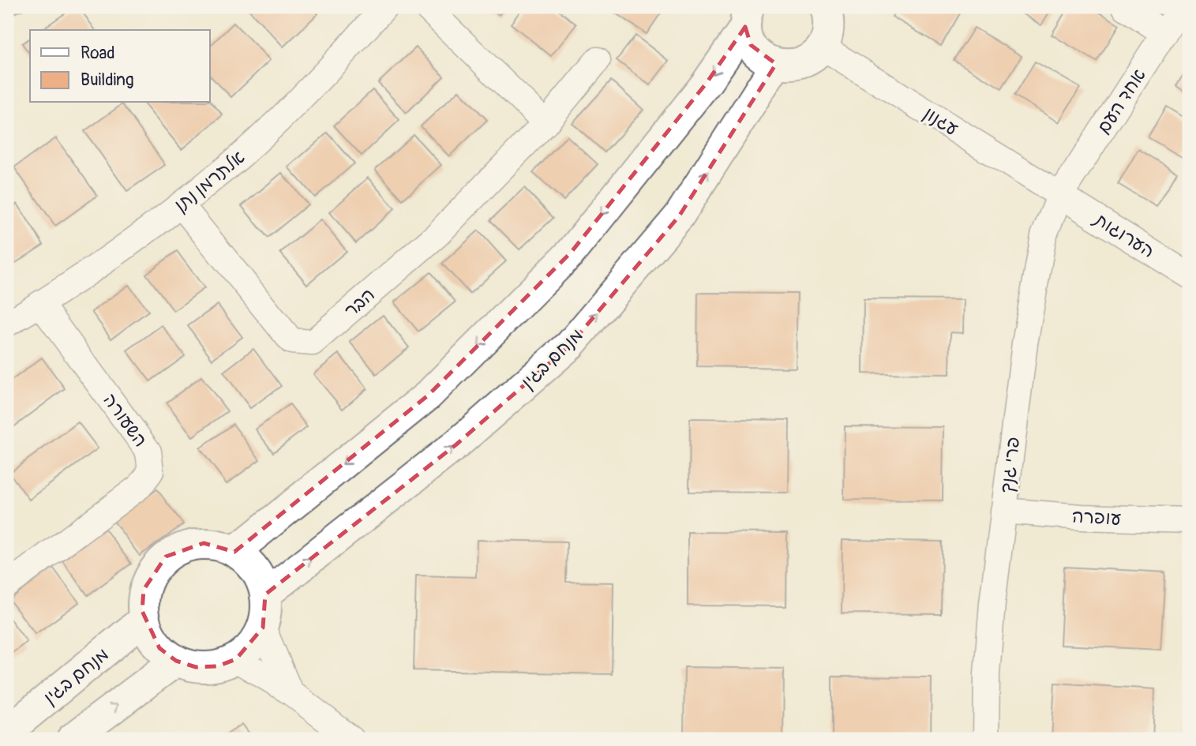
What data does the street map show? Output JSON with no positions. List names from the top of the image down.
{
  "streets": {
    "main road": ["מנחם בגין"],
    "street": [
      "אחד העם",
      "עגנון",
      "אלתרמן נתן",
      "הערוגות",
      "הבר",
      "השעורה",
      "פרי גנך",
      "עופרה"
    ]
  },
  "crossings": [
    ["אחד העם", "עגנון"],
    ["אחד העם", "הערוגות"],
    ["אחד העם", "פרי גנך"],
    ["עגנון", "הערוגות"],
    ["עגנון", "פרי גנך"],
    ["אלתרמן נתן", "הבר"],
    ["אלתרמן נתן", "השעורה"],
    ["הערוגות", "פרי גנך"],
    ["פרי גנך", "עופרה"]
  ],
  "legend": ["Road", "Building"]
}
